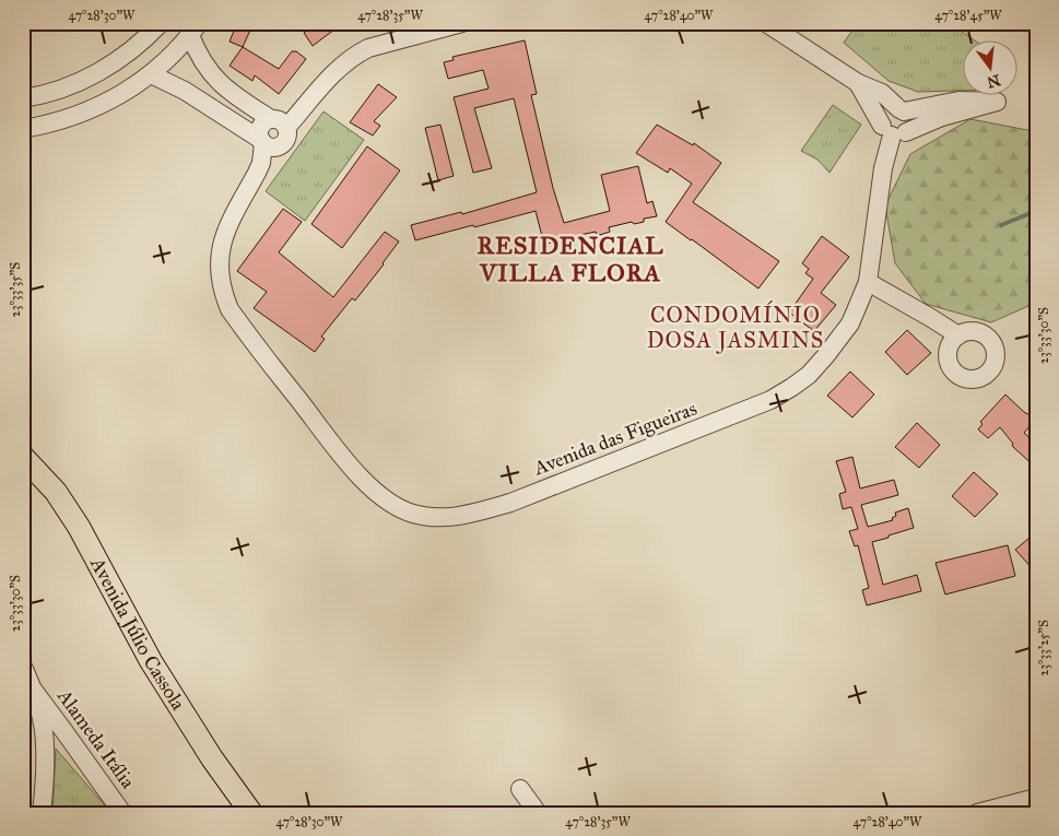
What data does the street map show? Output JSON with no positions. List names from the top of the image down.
{
  "streets": {
    "main road": ["Avenida Júlio Cassola"],
    "street": ["Avenida das Figueiras", "Alameda Itália"]
  },
  "districts": ["RESIDENCIAL VILLA FLORA", "CONDOMÍNIO DOSA JASMINS"],
  "north": "bottom",
  "coordinates": [
    "47°28'30\"W",
    "47°28'35\"W",
    "47°28'40\"W",
    "47°28'45\"W",
    "23°33'35\"S",
    "23°33'30\"S",
    "23°33'25\"S"
  ]
}
